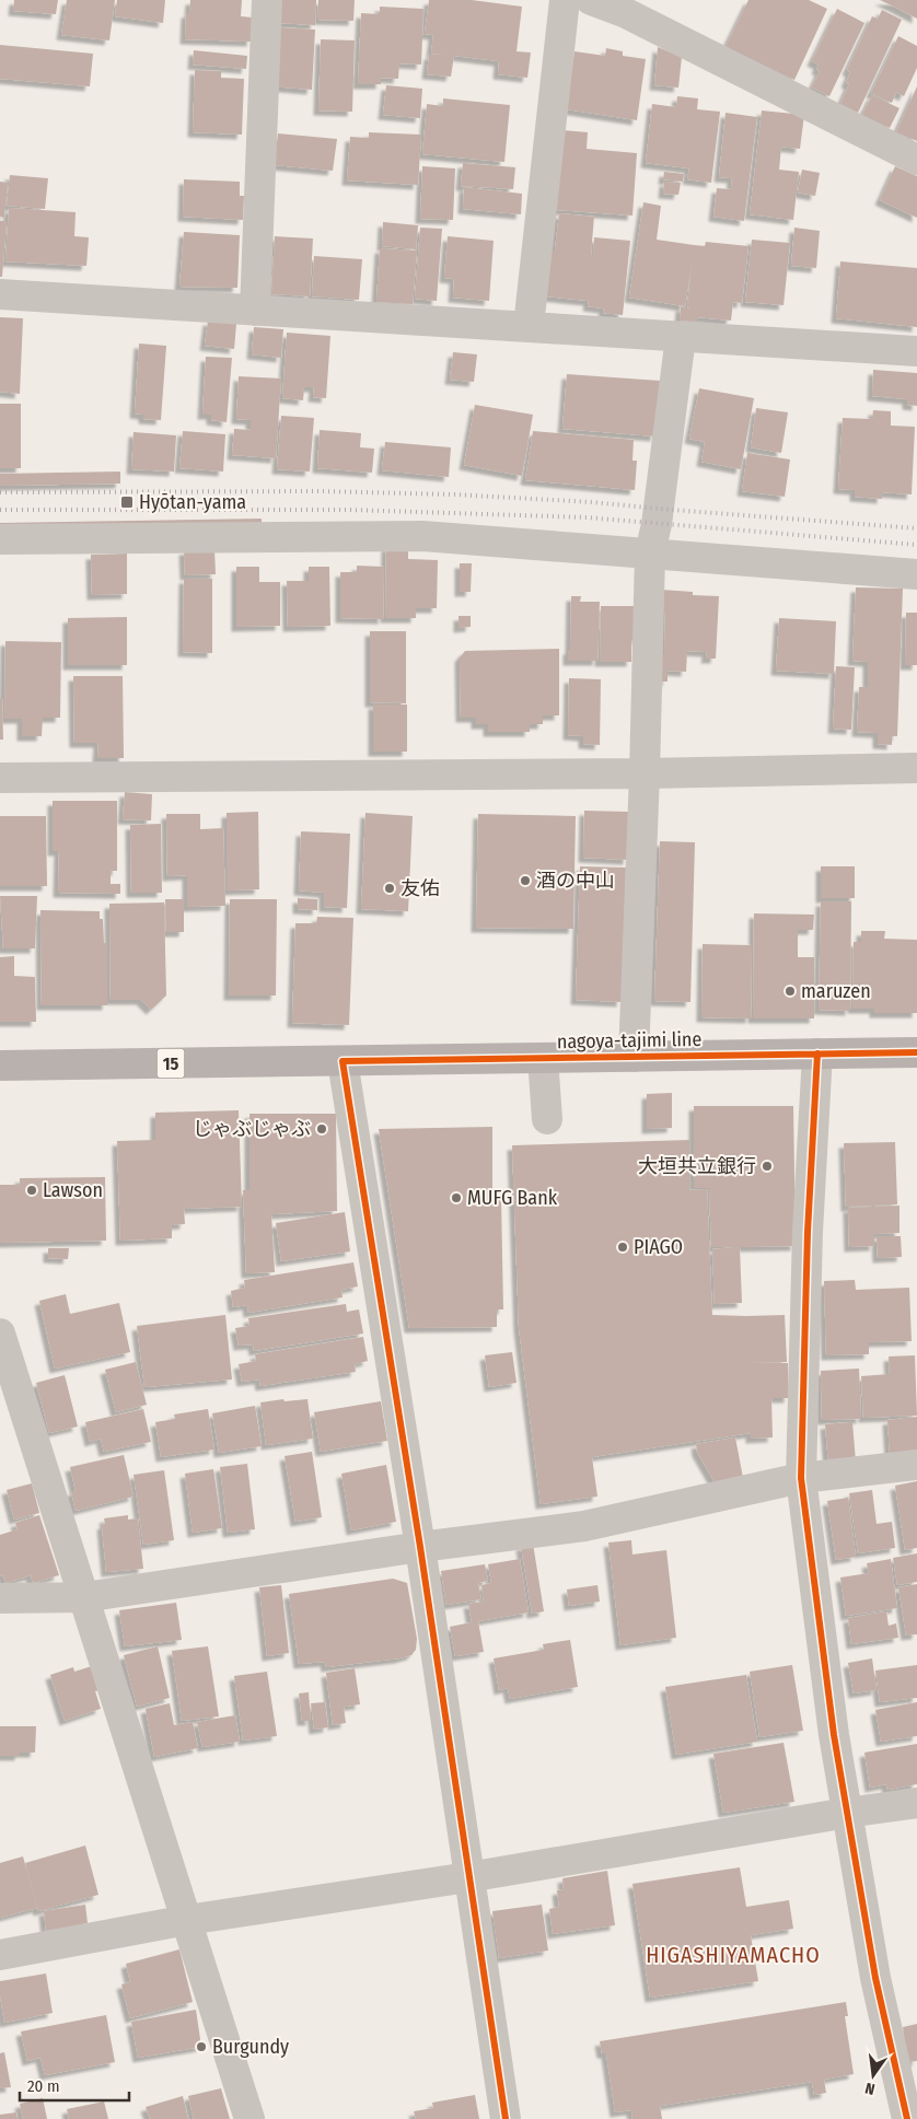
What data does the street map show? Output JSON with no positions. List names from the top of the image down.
{
  "streets": {
    "main road": ["nagoya-tajimi line", "15"]
  },
  "districts": ["HIGASHIYAMACHO"],
  "places": {
    "transit": ["Hyōtan-yama"],
    "other": [
      "酒の中山",
      "友佑",
      "maruzen",
      "じゃぶじゃぶ",
      "大垣共立銀行",
      "Lawson",
      "MUFG Bank",
      "PIAGO",
      "Burgundy"
    ]
  },
  "scale_bar": "20 m",
  "north": "bottom"
}
